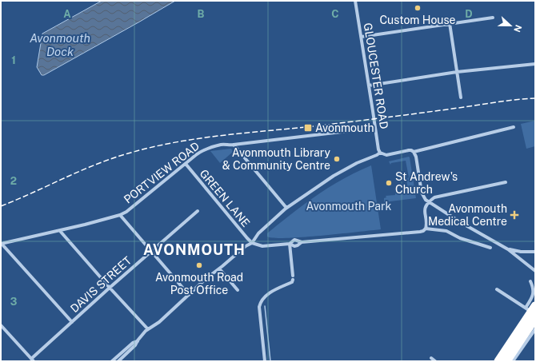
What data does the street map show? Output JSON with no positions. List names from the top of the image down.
{
  "streets": {
    "street": [
      "GLOUCESTER ROAD",
      "PORTVIEW ROAD",
      "GREEN LANE",
      "DAVIS STREET"
    ]
  },
  "crossings": [
    ["GLOUCESTER ROAD", "PORTVIEW ROAD"],
    ["PORTVIEW ROAD", "GREEN LANE"]
  ],
  "districts": ["AVONMOUTH"],
  "water": ["Avonmouth Dock"],
  "parks": ["Avonmouth Park"],
  "places": {
    "other": [
      "Custom House",
      "Avonmouth Library & Community Centre",
      "St Andrew's Church",
      "Avonmouth Road Post Office"
    ],
    "transit": ["Avonmouth"],
    "health": ["Avonmouth Medical Centre"]
  },
  "north": "right",
  "grid": {
    "columns": [
      "A",
      "B",
      "C",
      "D"
    ],
    "rows": ["1", "2", "3"]
  }
}
